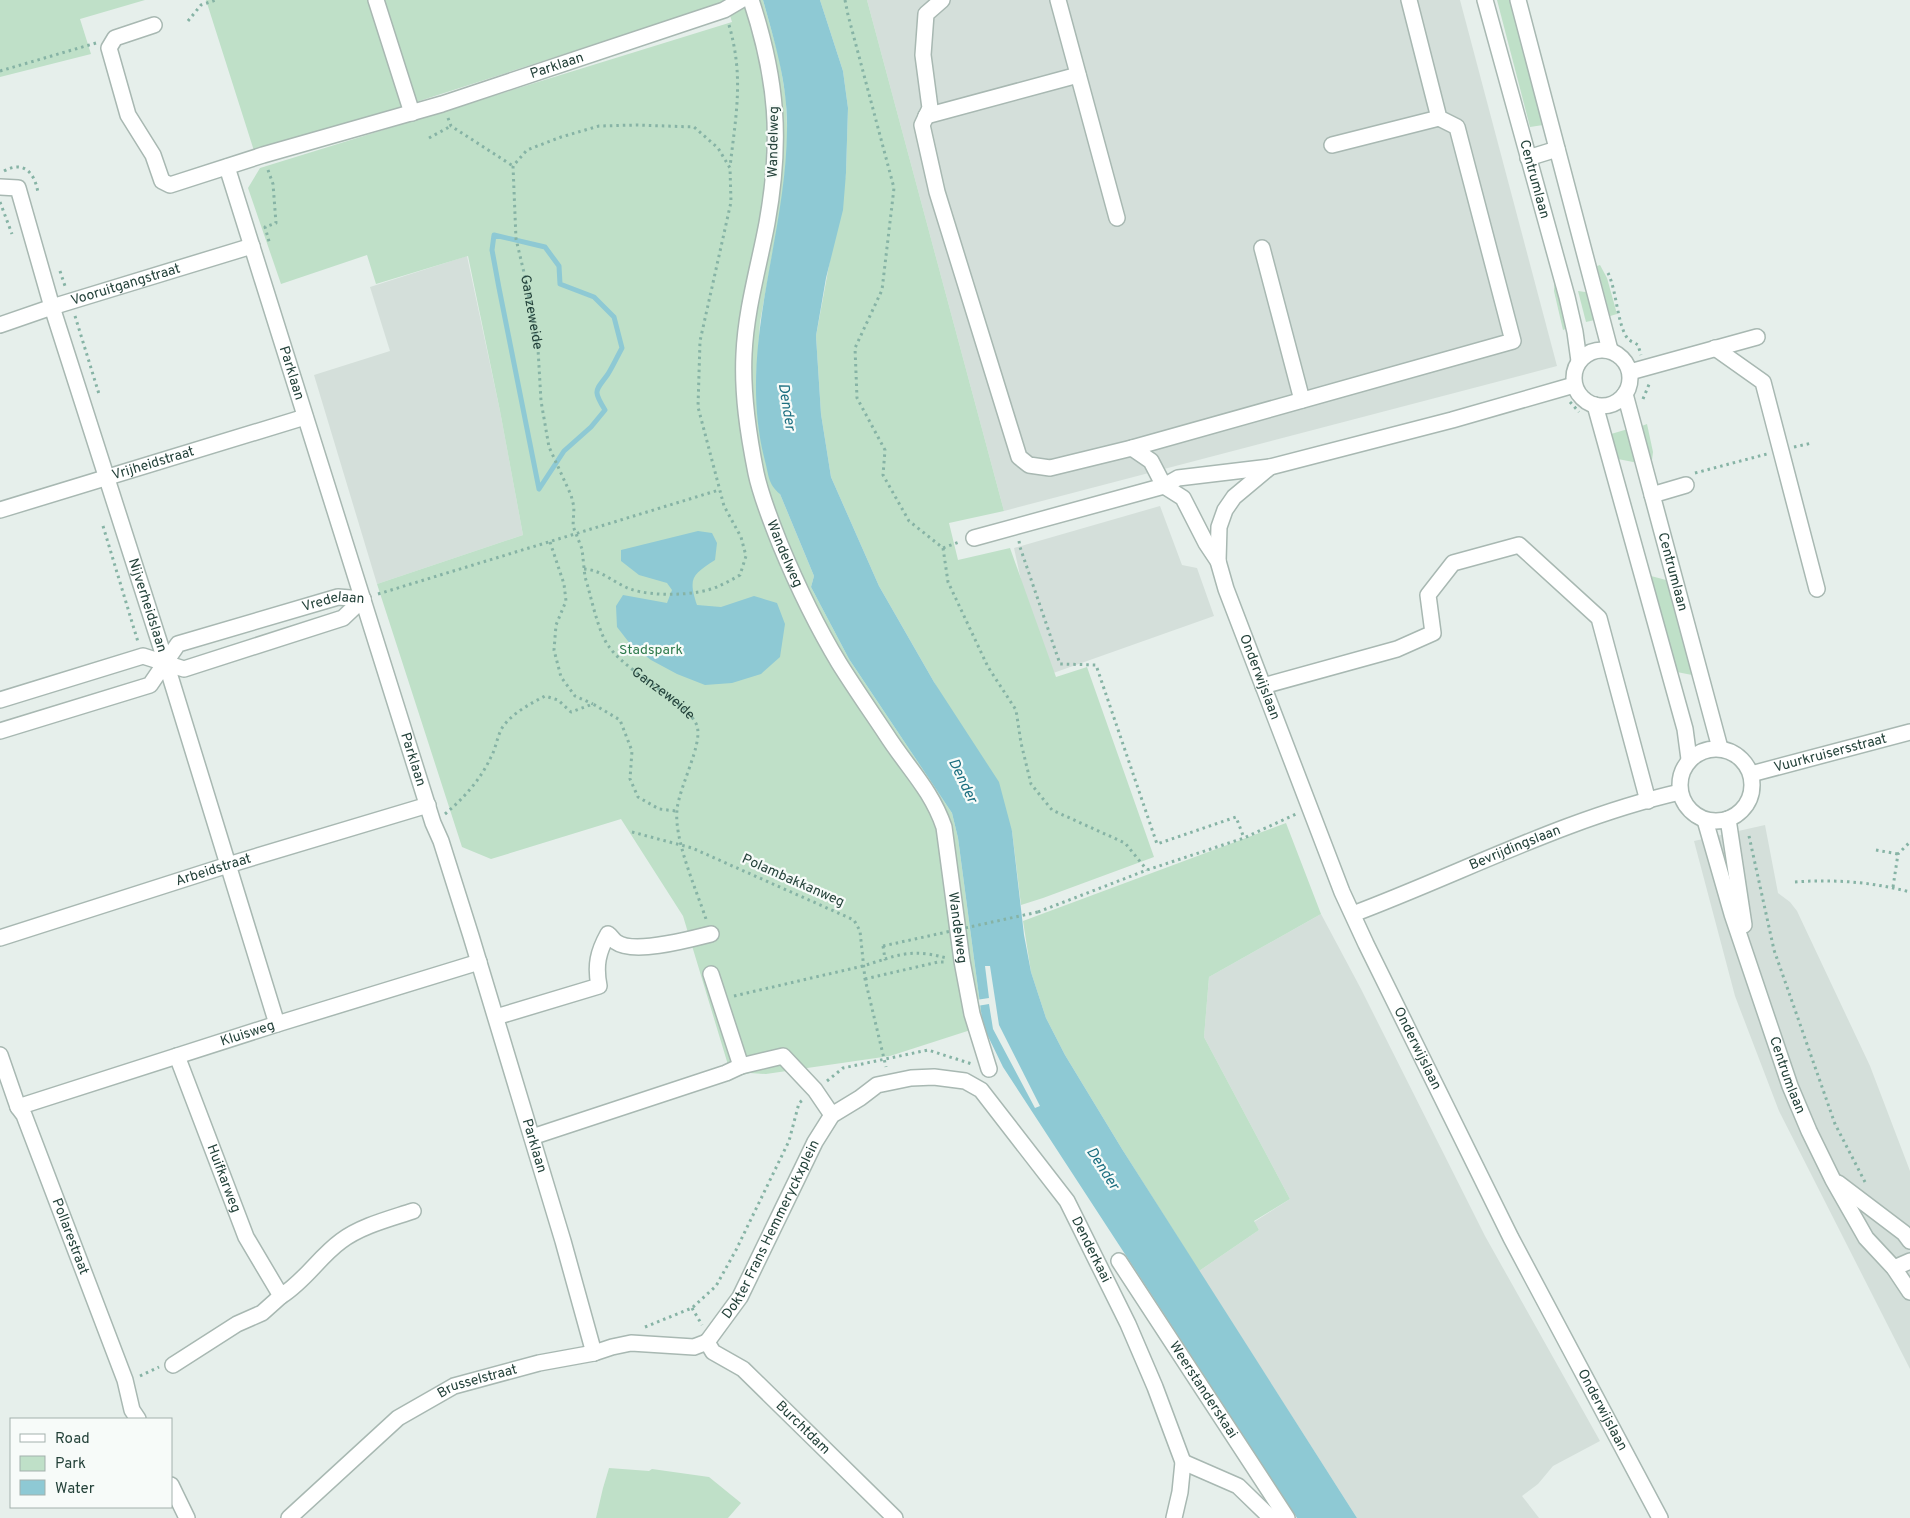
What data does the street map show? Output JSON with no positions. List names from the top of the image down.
{
  "streets": {
    "street": [
      "Parklaan",
      "Wandelweg",
      "Centrumlaan",
      "Vooruitgangstraat",
      "Vrijheidstraat",
      "Nijverheidslaan",
      "Vredelaan",
      "Onderwijslaan",
      "Vuurkruisersstraat",
      "Bevrijdingslaan",
      "Arbeidstraat",
      "Kluisweg",
      "Huifkarweg",
      "Dokter Frans Hemmeryckxplein",
      "Pollarestraat",
      "Denderkaai",
      "Brusselstraat",
      "Weerstanderskaai",
      "Burchtdam"
    ],
    "path": ["Ganzeweide", "Polambakkanweg"]
  },
  "crossings": [
    ["Parklaan", "Vooruitgangstraat"],
    ["Parklaan", "Vrijheidstraat"],
    ["Parklaan", "Vredelaan"],
    ["Parklaan", "Arbeidstraat"],
    ["Parklaan", "Kluisweg"],
    ["Parklaan", "Brusselstraat"],
    ["Centrumlaan", "Onderwijslaan"],
    ["Centrumlaan", "Vuurkruisersstraat"],
    ["Centrumlaan", "Bevrijdingslaan"],
    ["Vooruitgangstraat", "Nijverheidslaan"],
    ["Ganzeweide", "Polambakkanweg"],
    ["Vrijheidstraat", "Nijverheidslaan"],
    ["Nijverheidslaan", "Vredelaan"],
    ["Nijverheidslaan", "Arbeidstraat"],
    ["Nijverheidslaan", "Kluisweg"],
    ["Onderwijslaan", "Bevrijdingslaan"],
    ["Vuurkruisersstraat", "Bevrijdingslaan"],
    ["Polambakkanweg", "Denderkaai"],
    ["Kluisweg", "Huifkarweg"],
    ["Kluisweg", "Pollarestraat"],
    ["Dokter Frans Hemmeryckxplein", "Denderkaai"],
    ["Dokter Frans Hemmeryckxplein", "Brusselstraat"],
    ["Dokter Frans Hemmeryckxplein", "Burchtdam"],
    ["Brusselstraat", "Burchtdam"]
  ],
  "water": ["Dender"],
  "parks": ["Stadspark"],
  "legend": ["Road", "Park", "Water"]
}
